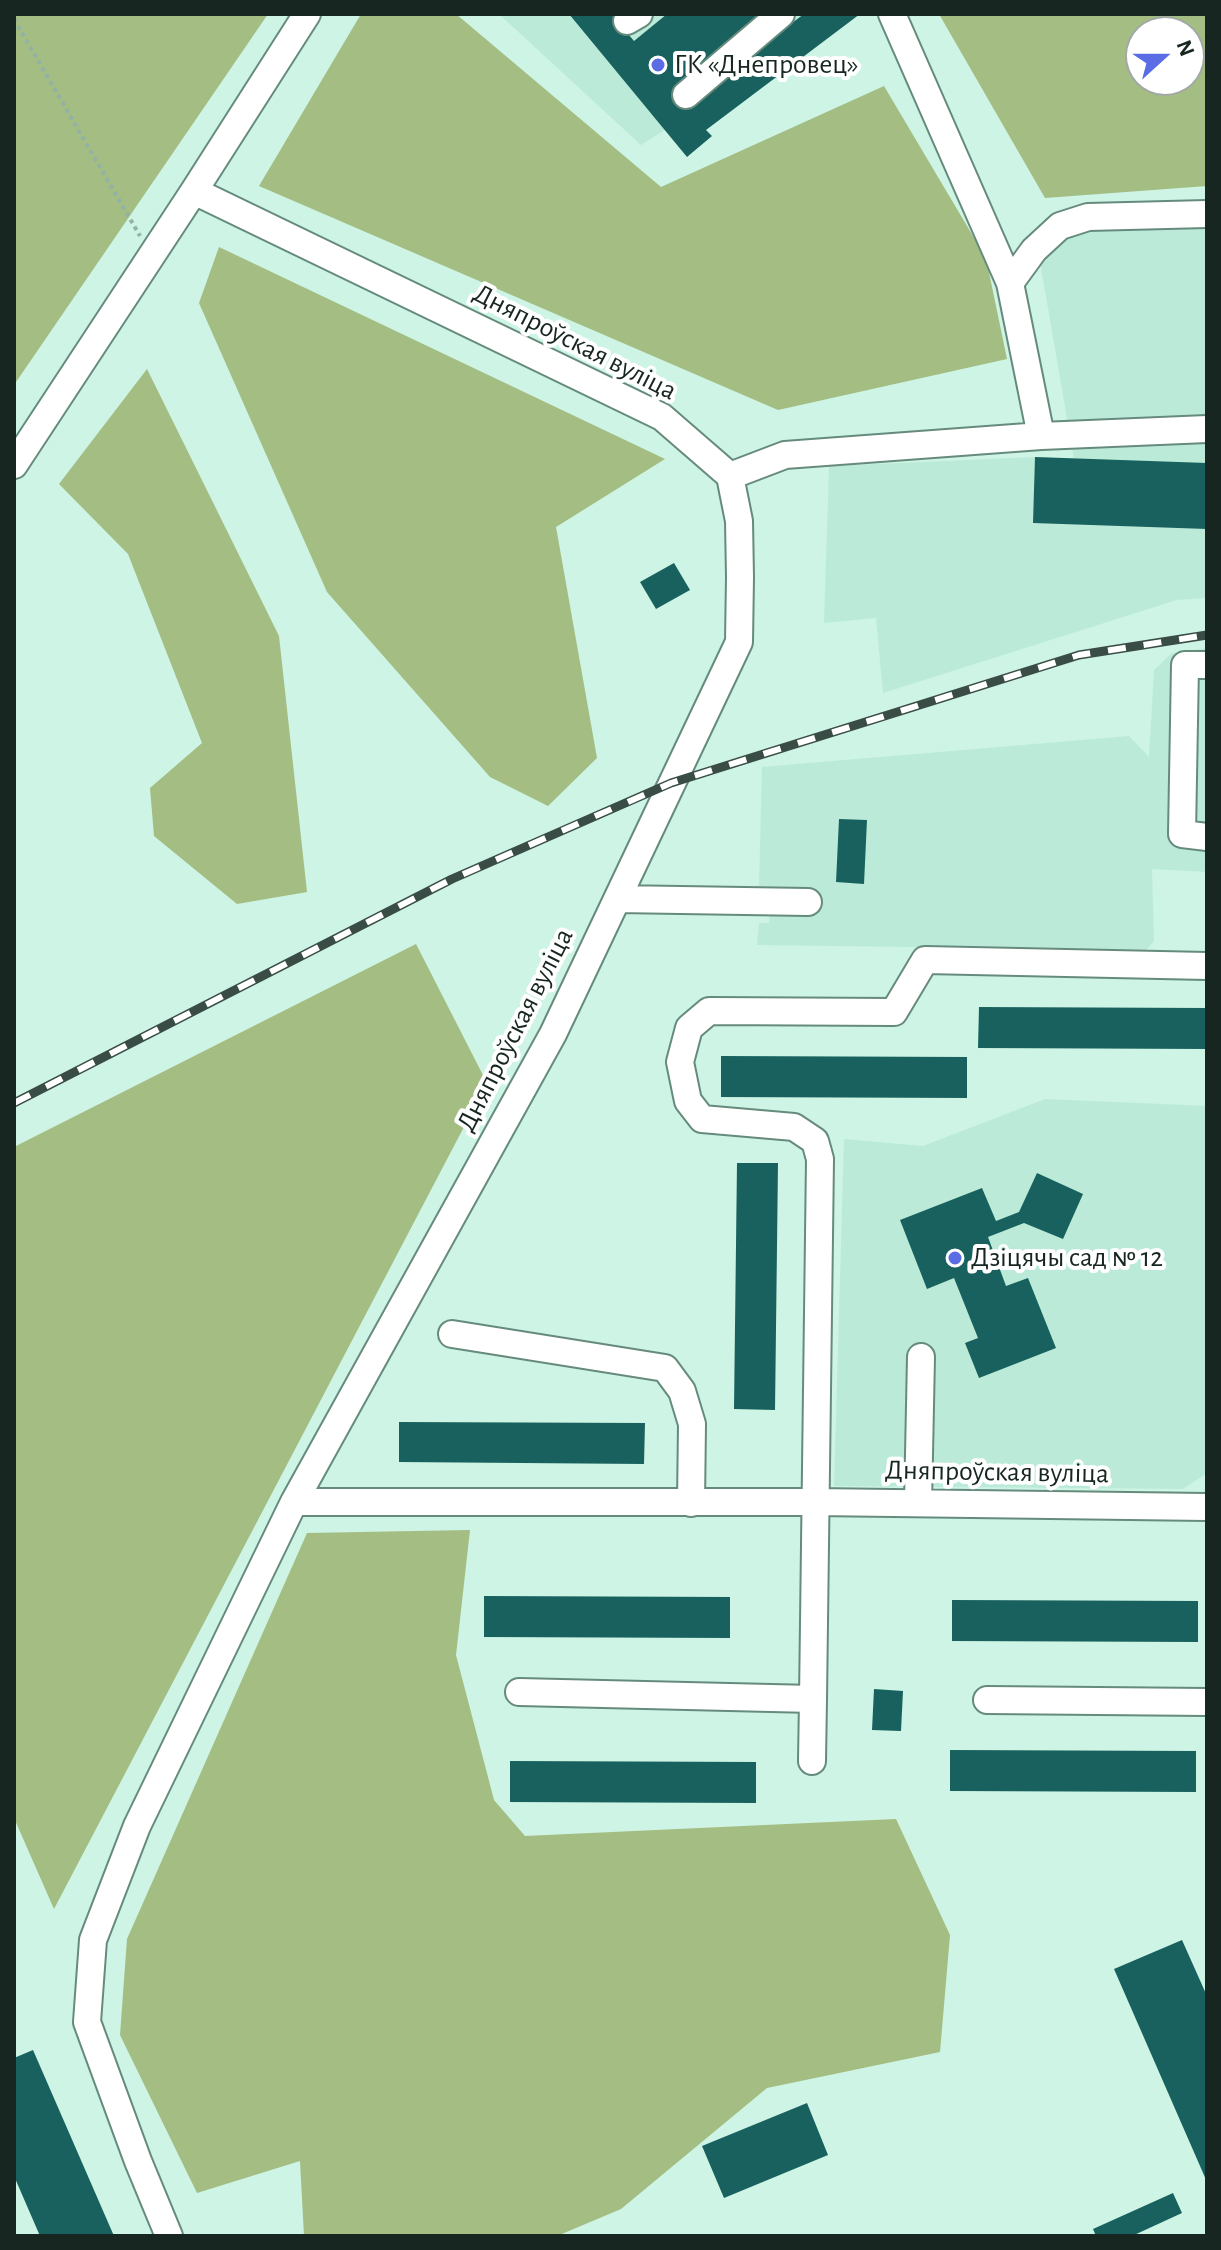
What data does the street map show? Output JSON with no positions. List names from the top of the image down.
{
  "streets": {
    "street": ["Дняпроўская вуліца"]
  },
  "places": ["ГК «Днепровец»", "Дзіцячы сад № 12"],
  "north": "right"
}
